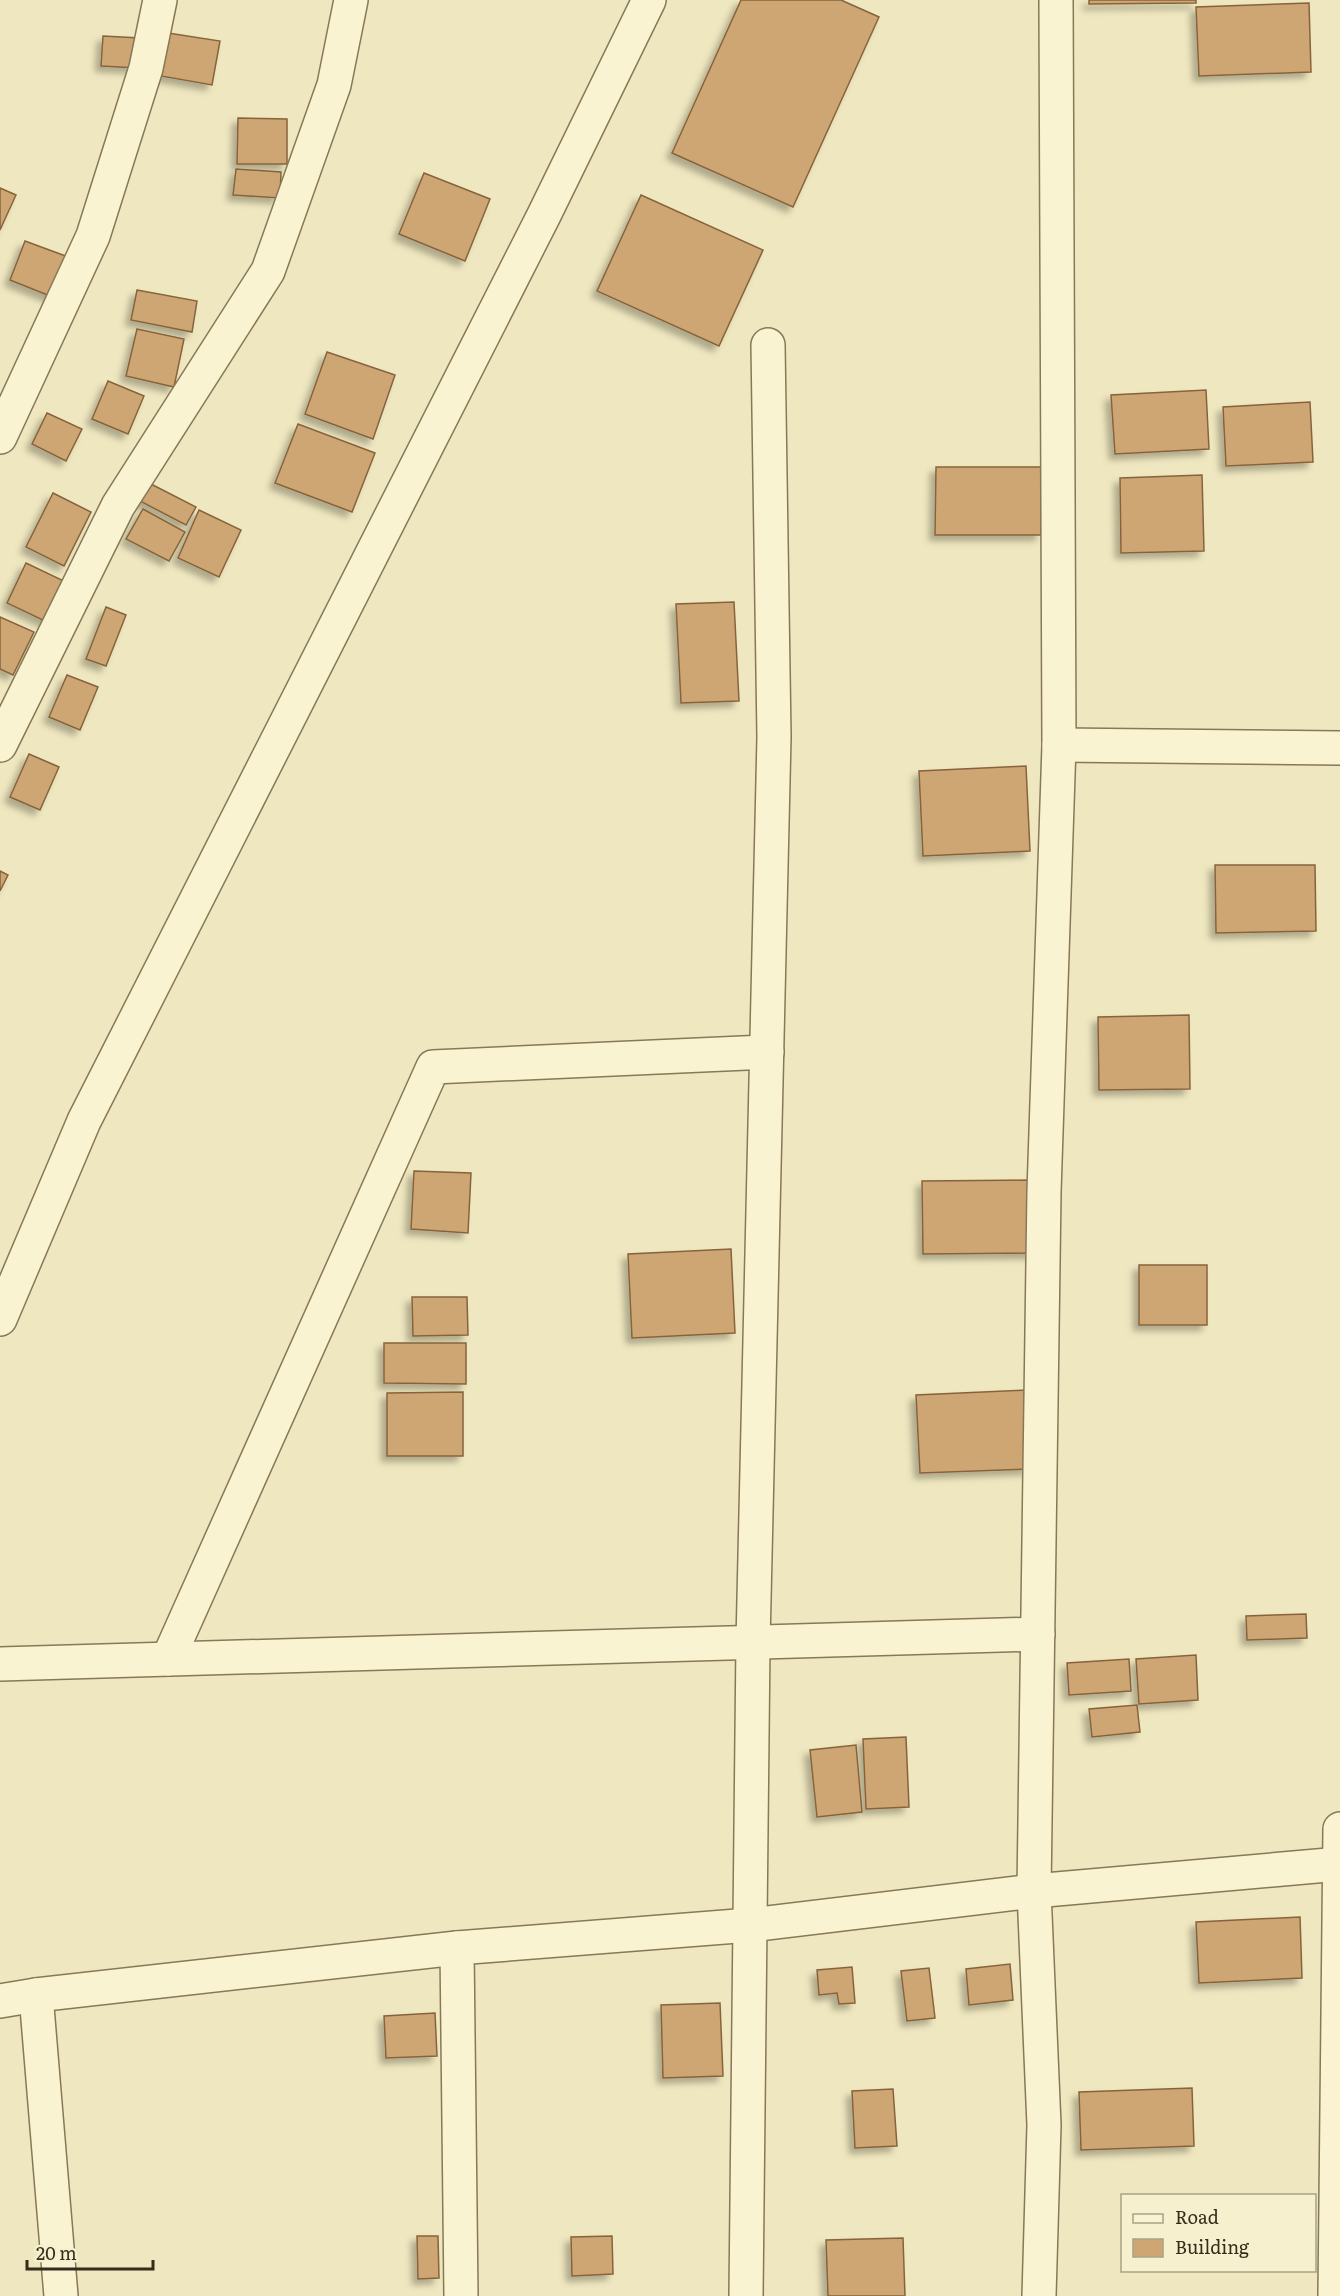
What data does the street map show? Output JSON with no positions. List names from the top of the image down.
{
  "legend": ["Road", "Building"],
  "scale_bar": "20 m"
}
